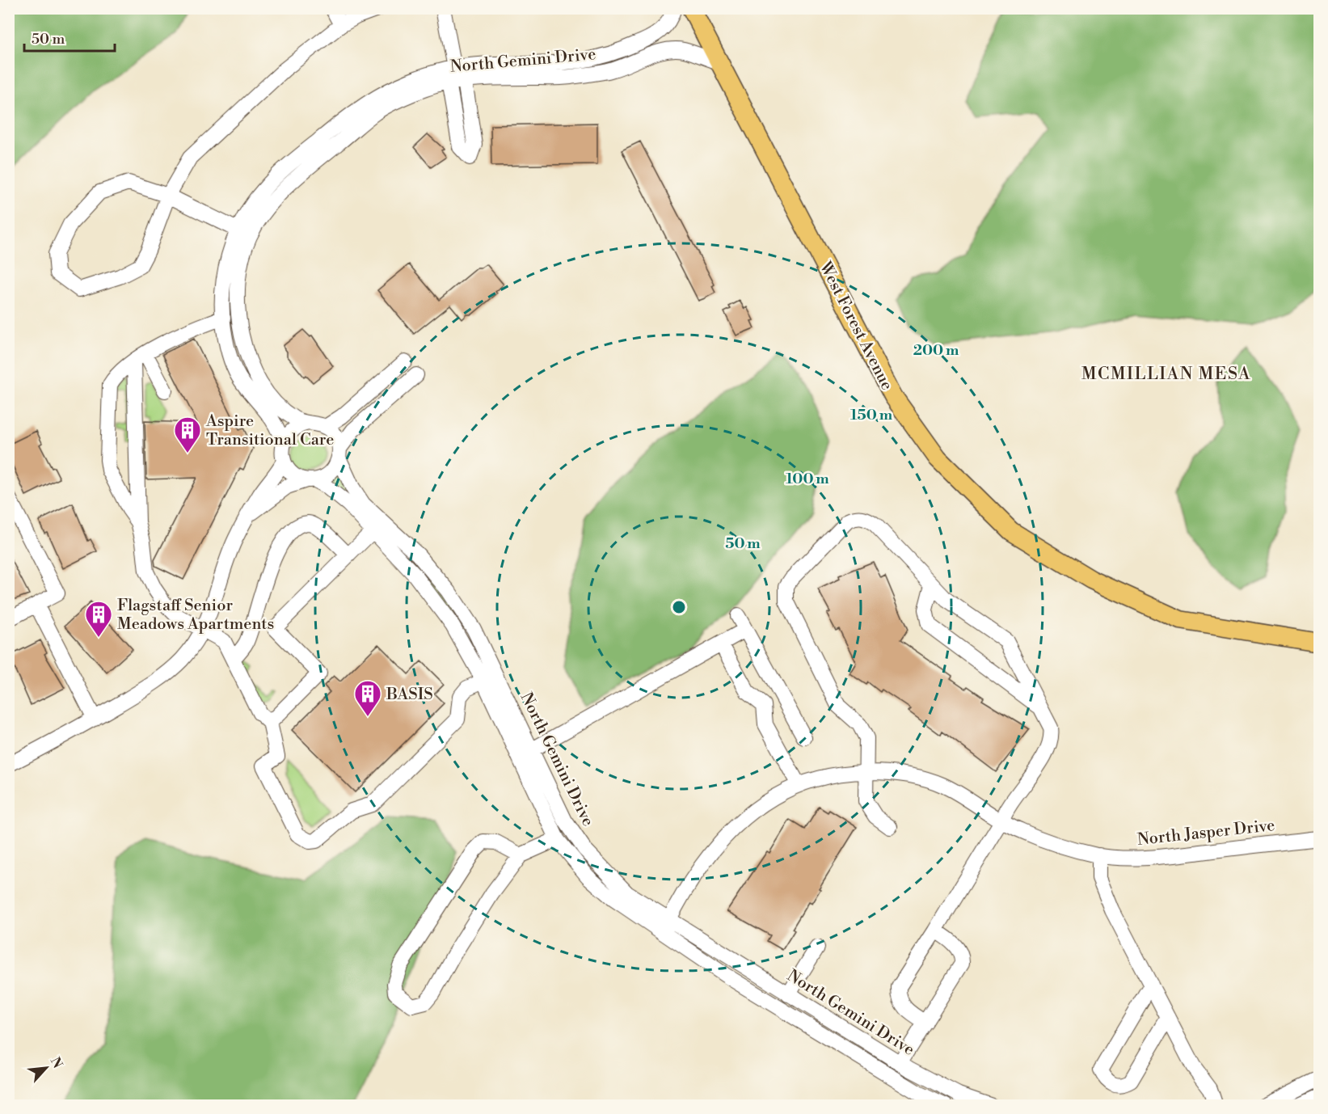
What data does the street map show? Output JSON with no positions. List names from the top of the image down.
{
  "streets": {
    "main road": ["West Forest Avenue"],
    "street": ["North Gemini Drive", "North Jasper Drive"]
  },
  "crossings": [
    ["North Gemini Drive", "West Forest Avenue"],
    ["North Gemini Drive", "North Jasper Drive"]
  ],
  "districts": ["MCMILLIAN MESA"],
  "places": {
    "building": ["Aspire Transitional Care", "Flagstaff Senior Meadows Apartments", "BASIS"]
  },
  "scale_bar": "50 m",
  "north": "top right",
  "rings": [
    "200 m",
    "150 m",
    "100 m",
    "50 m"
  ]
}
